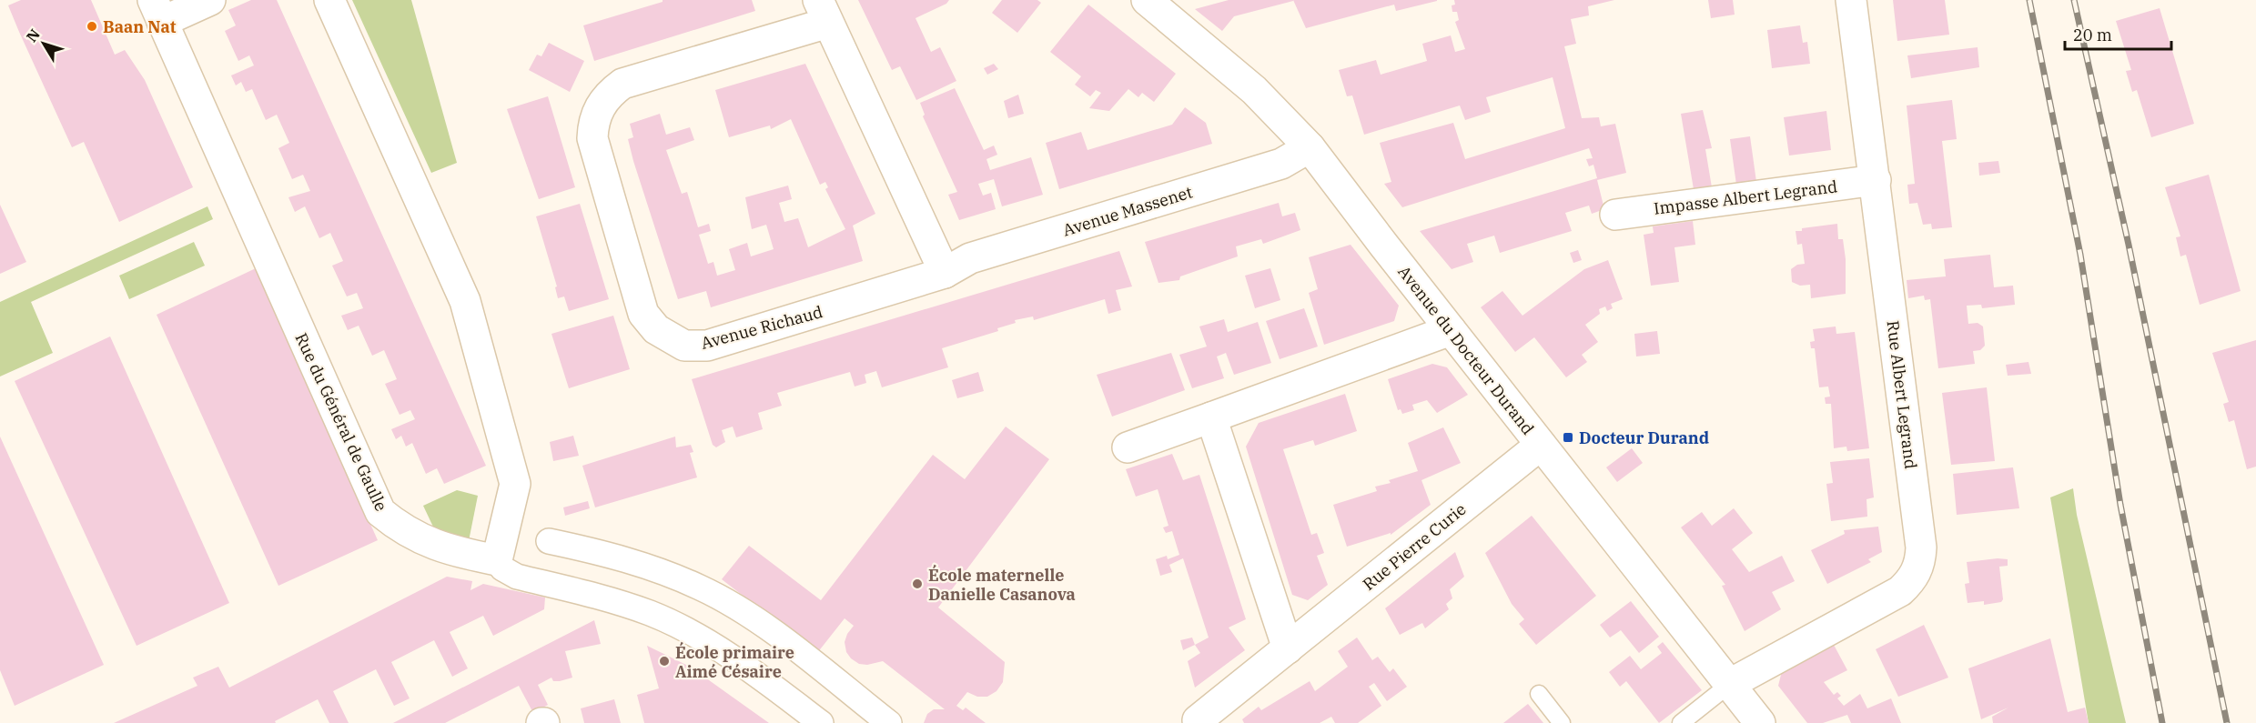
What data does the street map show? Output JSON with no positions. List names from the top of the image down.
{
  "streets": {
    "street": [
      "Impasse Albert Legrand",
      "Avenue Massenet",
      "Avenue Richaud",
      "Avenue du Docteur Durand",
      "Rue Albert Legrand",
      "Rue du Général de Gaulle",
      "Rue Pierre Curie"
    ]
  },
  "crossings": [
    ["Impasse Albert Legrand", "Rue Albert Legrand"],
    ["Avenue Massenet", "Avenue Richaud"],
    ["Avenue Massenet", "Avenue du Docteur Durand"],
    ["Avenue du Docteur Durand", "Rue Albert Legrand"],
    ["Avenue du Docteur Durand", "Rue Pierre Curie"]
  ],
  "places": {
    "other": ["Baan Nat", "École maternelle Danielle Casanova", "École primaire Aimé Césaire"],
    "transit": ["Docteur Durand"]
  },
  "scale_bar": "20 m",
  "north": "top left"
}
